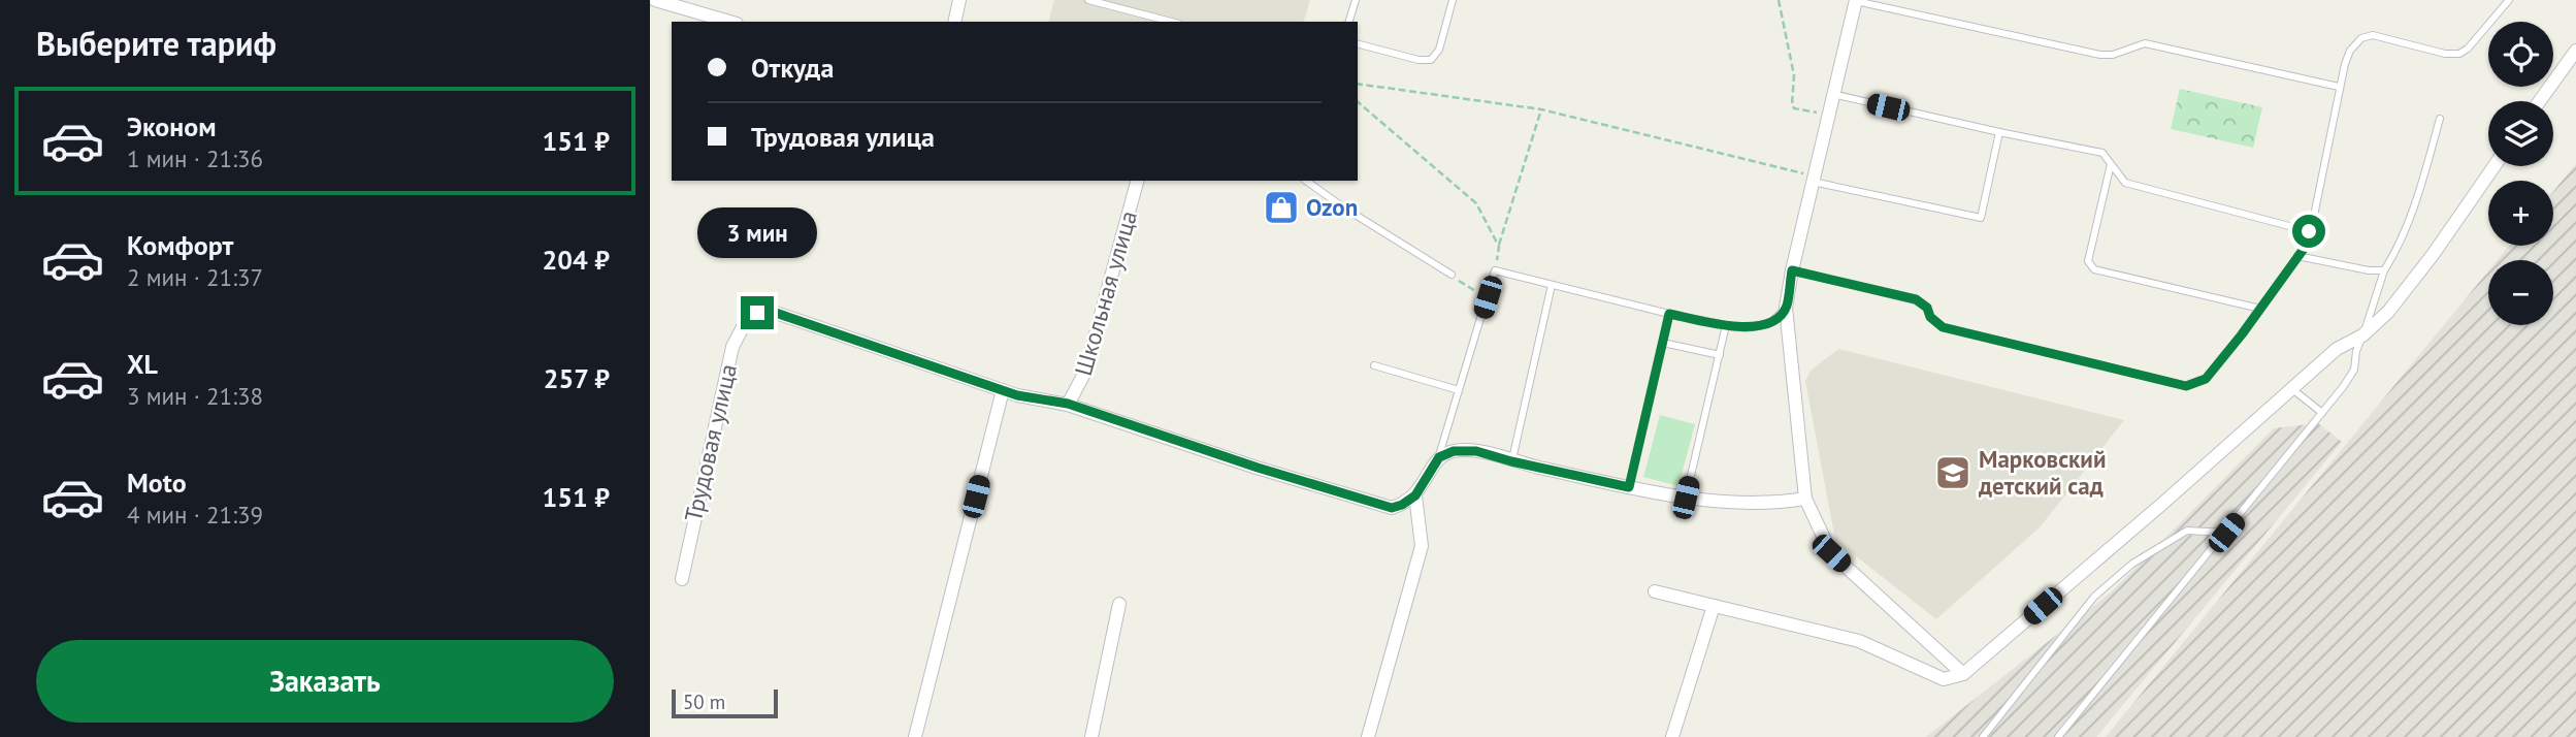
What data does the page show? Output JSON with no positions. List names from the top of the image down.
{
  "streets": {
    "street": ["Школьная улица", "Трудовая улица"]
  },
  "places": {
    "shop": ["Ozon"],
    "school or university": ["Марковский детский сад"]
  },
  "scale_bar": "50 m",
  "page": {
    "heading": "Выберите тариф",
    "map_buttons": ["+", "−"],
    "banner": ["Откуда", "Трудовая улица"],
    "list": [
      {
        "name": "Эконом",
        "note": "1 мин · 21:36",
        "value": "151 ₽"
      },
      {
        "name": "Комфорт",
        "note": "2 мин · 21:37",
        "value": "204 ₽"
      },
      {
        "name": "XL",
        "note": "3 мин · 21:38",
        "value": "257 ₽"
      },
      {
        "name": "Moto",
        "note": "4 мин · 21:39",
        "value": "151 ₽"
      }
    ],
    "bubble": "3 мин",
    "buttons": "Заказать",
    "scale": "50 m"
  }
}
